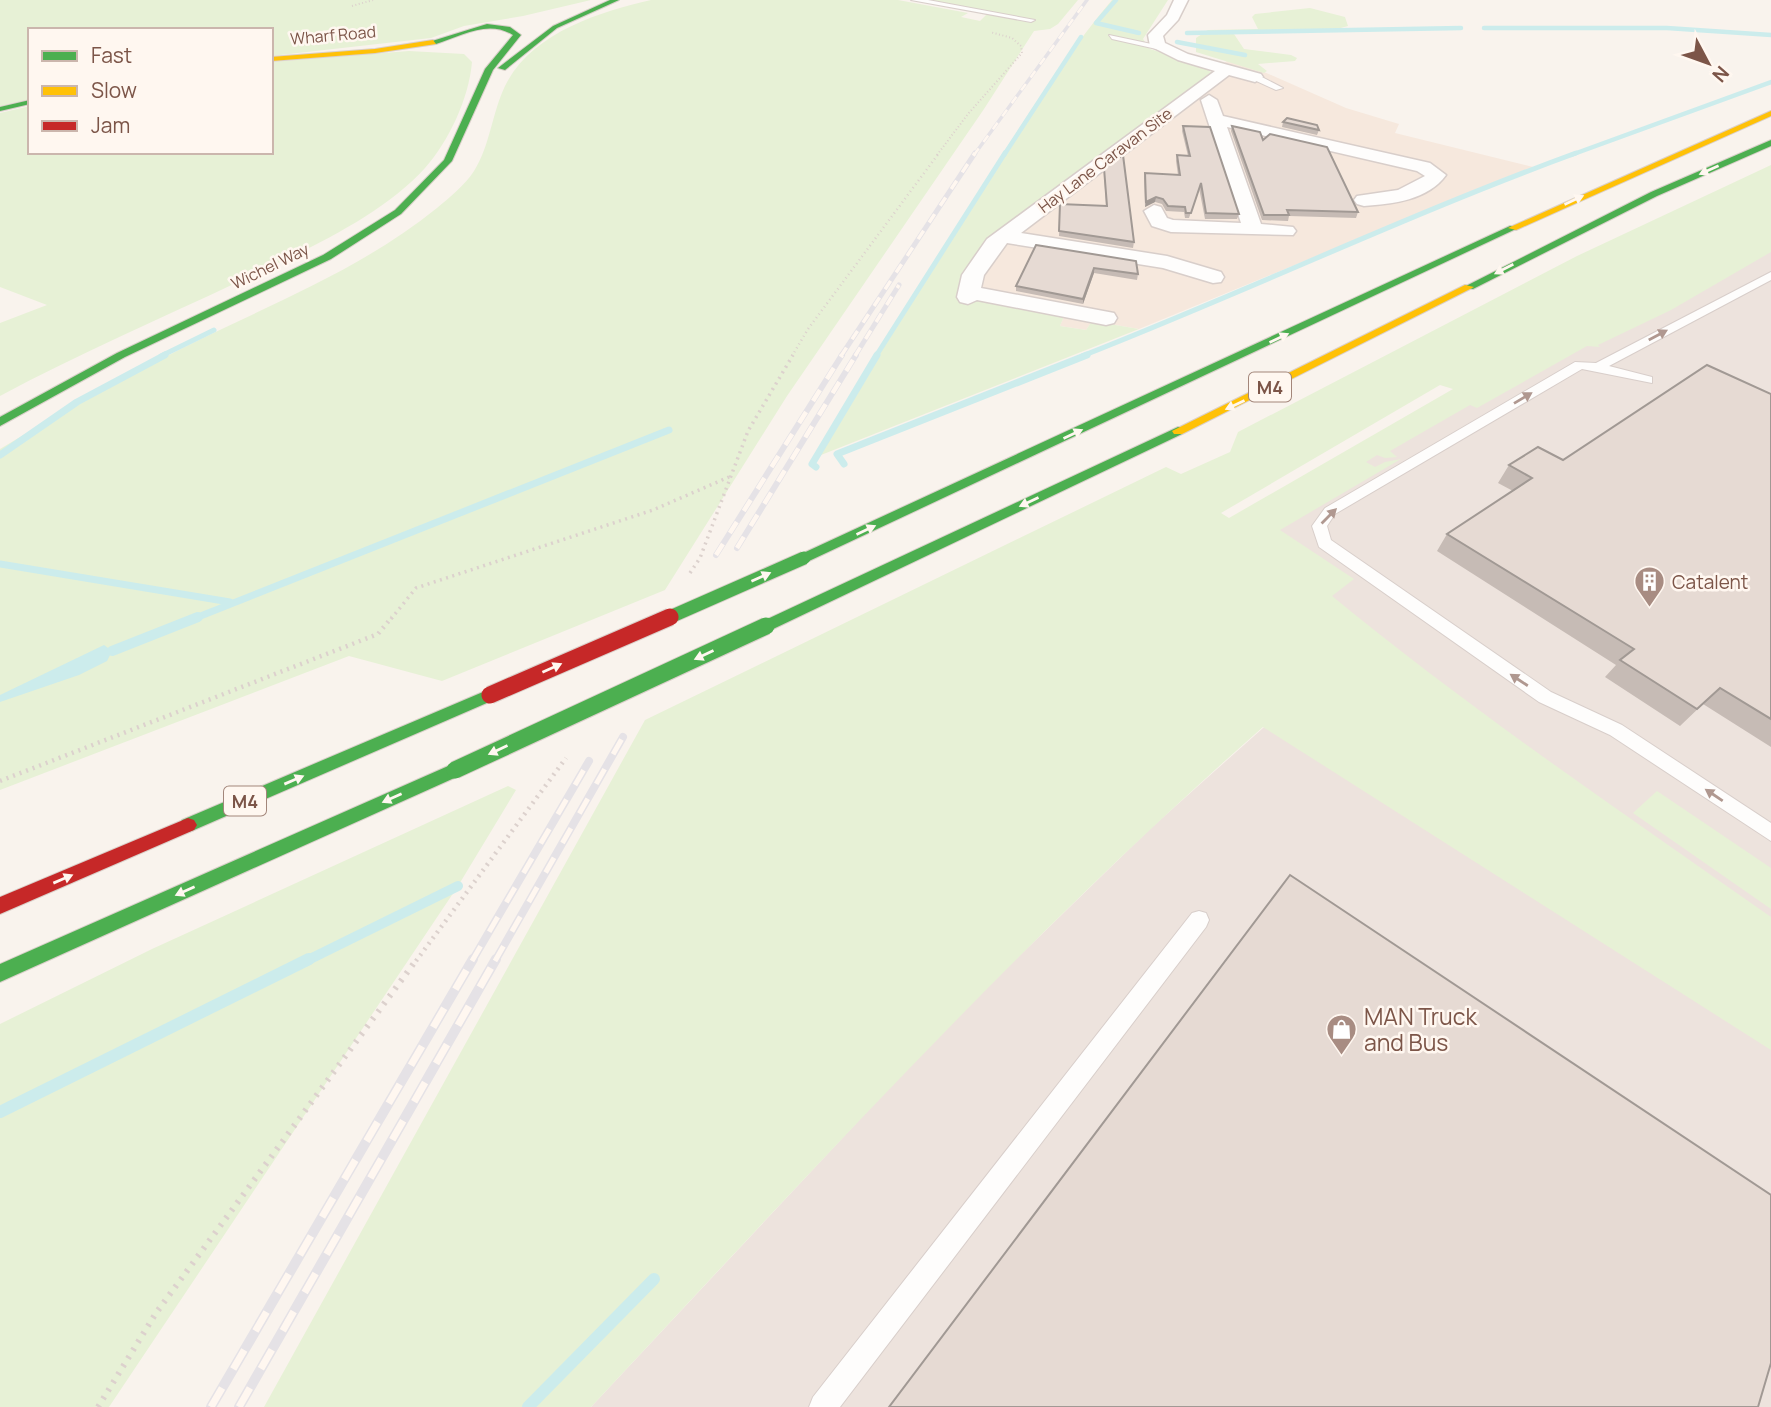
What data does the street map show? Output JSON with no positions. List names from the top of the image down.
{
  "streets": {
    "main road": ["Wharf Road", "Wichel Way", "M4"],
    "street": ["Hay Lane Caravan Site"]
  },
  "crossings": [
    ["Wharf Road", "Wichel Way"]
  ],
  "places": {
    "building": ["Catalent"],
    "shop": ["MAN Truck and Bus"]
  },
  "legend": ["Fast", "Slow", "Jam"],
  "north": "bottom right"
}
